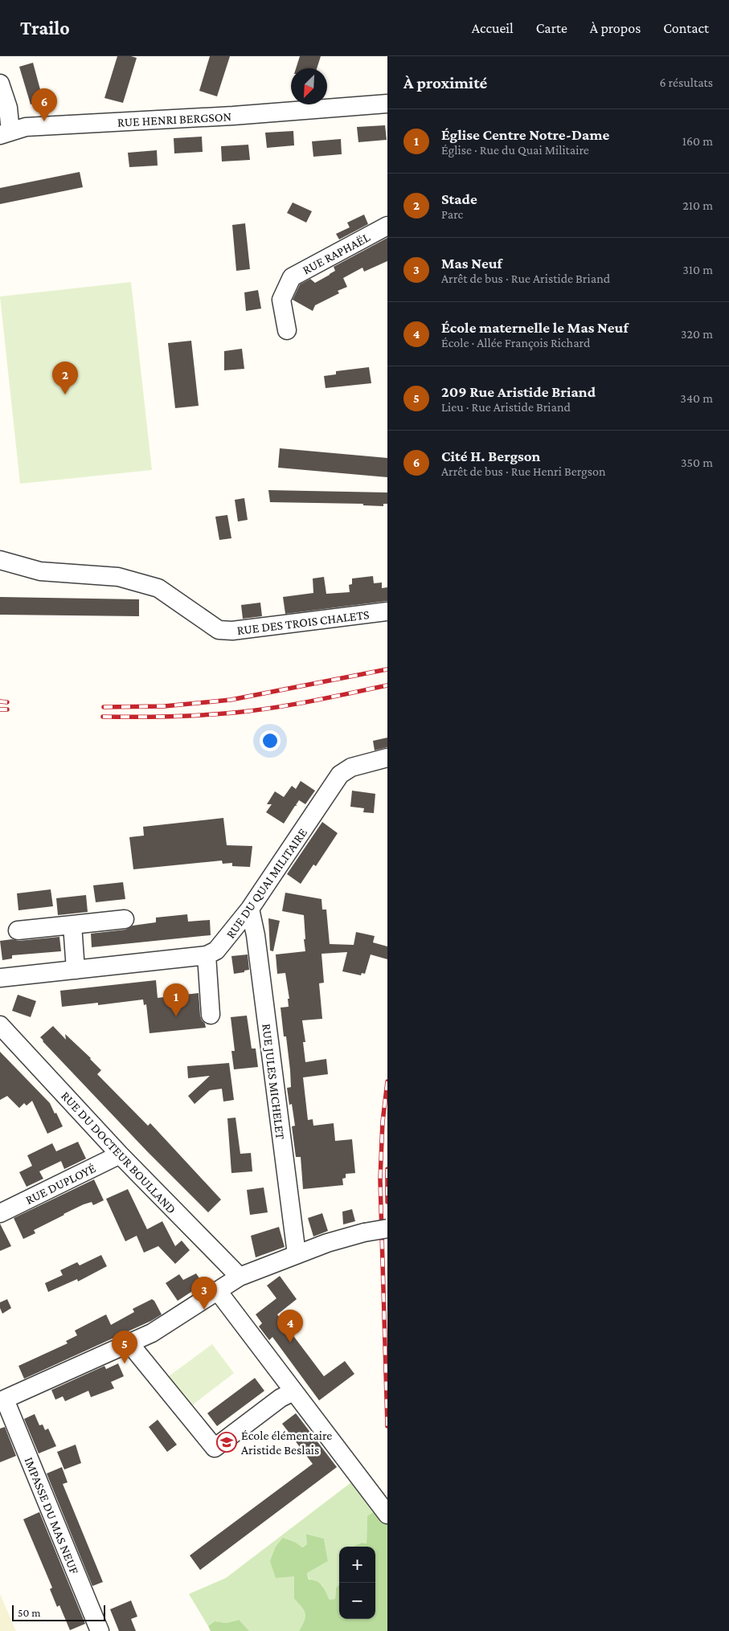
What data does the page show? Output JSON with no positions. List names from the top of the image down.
{
  "streets": {
    "street": [
      "RUE HENRI BERGSON",
      "RUE RAPHAËL",
      "RUE DES TROIS CHALETS",
      "RUE DU QUAI MILITAIRE",
      "RUE JULES MICHELET",
      "RUE DU DOCTEUR BOULLAND",
      "RUE DUPLOYÉ",
      "IMPASSE DU MAS NEUF"
    ]
  },
  "crossings": [
    ["RUE DU QUAI MILITAIRE", "RUE JULES MICHELET"],
    ["RUE DU DOCTEUR BOULLAND", "RUE DUPLOYÉ"]
  ],
  "places": {
    "school or university": ["École élémentaire Aristide Beslais"]
  },
  "scale_bar": "50 m",
  "north": "bottom left",
  "page": {
    "header": "Trailo",
    "nav": [
      "Accueil",
      "Carte",
      "À propos",
      "Contact"
    ],
    "heading": ["À proximité", "6 résultats"],
    "pins": [
      "6",
      "2",
      "1",
      "3",
      "4",
      "5"
    ],
    "list": [
      {
        "mark": "1",
        "name": "Église Centre Notre-Dame",
        "note": "Église · Rue du Quai Militaire",
        "value": "160 m"
      },
      {
        "mark": "2",
        "name": "Stade",
        "note": "Parc",
        "value": "210 m"
      },
      {
        "mark": "3",
        "name": "Mas Neuf",
        "note": "Arrêt de bus · Rue Aristide Briand",
        "value": "310 m"
      },
      {
        "mark": "4",
        "name": "École maternelle le Mas Neuf",
        "note": "École · Allée François Richard",
        "value": "320 m"
      },
      {
        "mark": "5",
        "name": "209 Rue Aristide Briand",
        "note": "Lieu · Rue Aristide Briand",
        "value": "340 m"
      },
      {
        "mark": "6",
        "name": "Cité H. Bergson",
        "note": "Arrêt de bus · Rue Henri Bergson",
        "value": "350 m"
      }
    ],
    "map_buttons": ["+", "−"],
    "scale": "50 m"
  }
}
